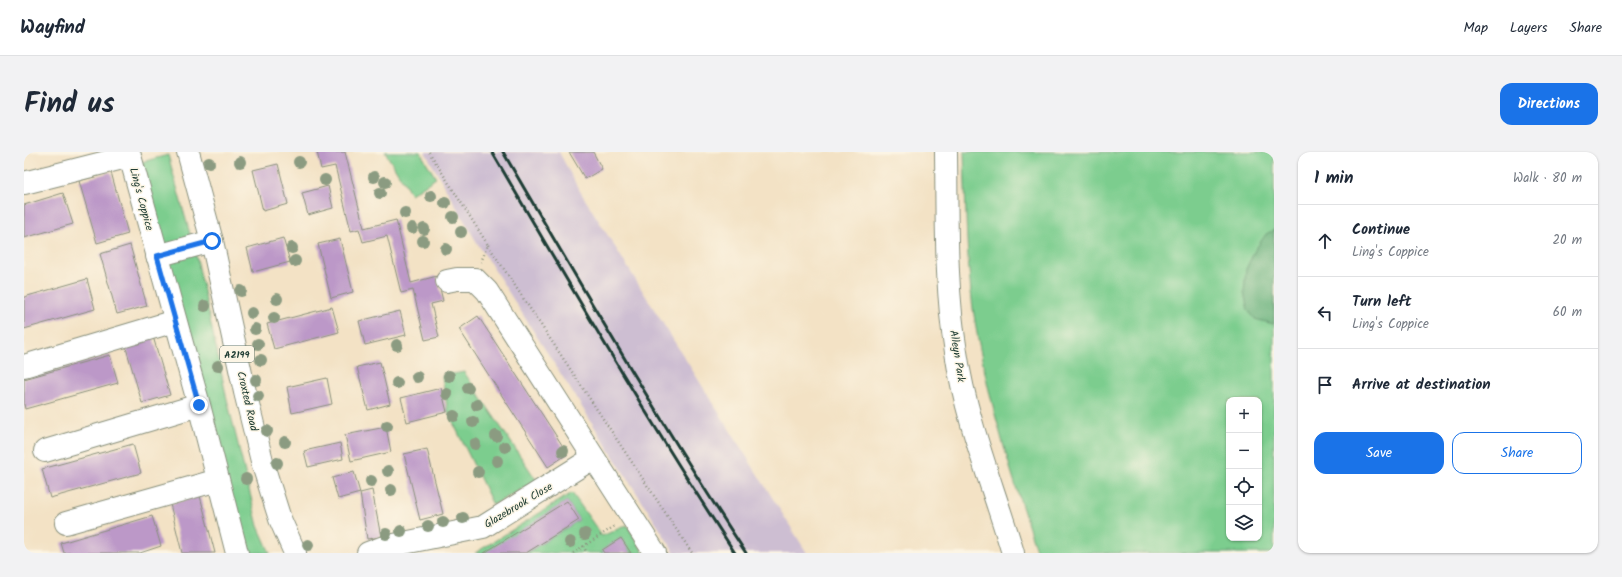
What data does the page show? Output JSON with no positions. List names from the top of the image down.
{
  "streets": {
    "street": [
      "Ling's Coppice",
      "A2199",
      "Alleyn Park",
      "Croxted Road",
      "Glazebrook Close"
    ]
  },
  "page": {
    "header": "Wayfind",
    "nav": ["Map", "Layers", "Share"],
    "title": "Find us",
    "buttons": [
      "Directions",
      ["Save", "Share"]
    ],
    "heading": ["1 min", "Walk · 80 m"],
    "list": [
      ["Continue", "Ling's Coppice", "20 m"],
      ["Turn left", "Ling's Coppice", "60 m"],
      "Arrive at destination"
    ],
    "map_buttons": ["+", "−"]
  }
}
